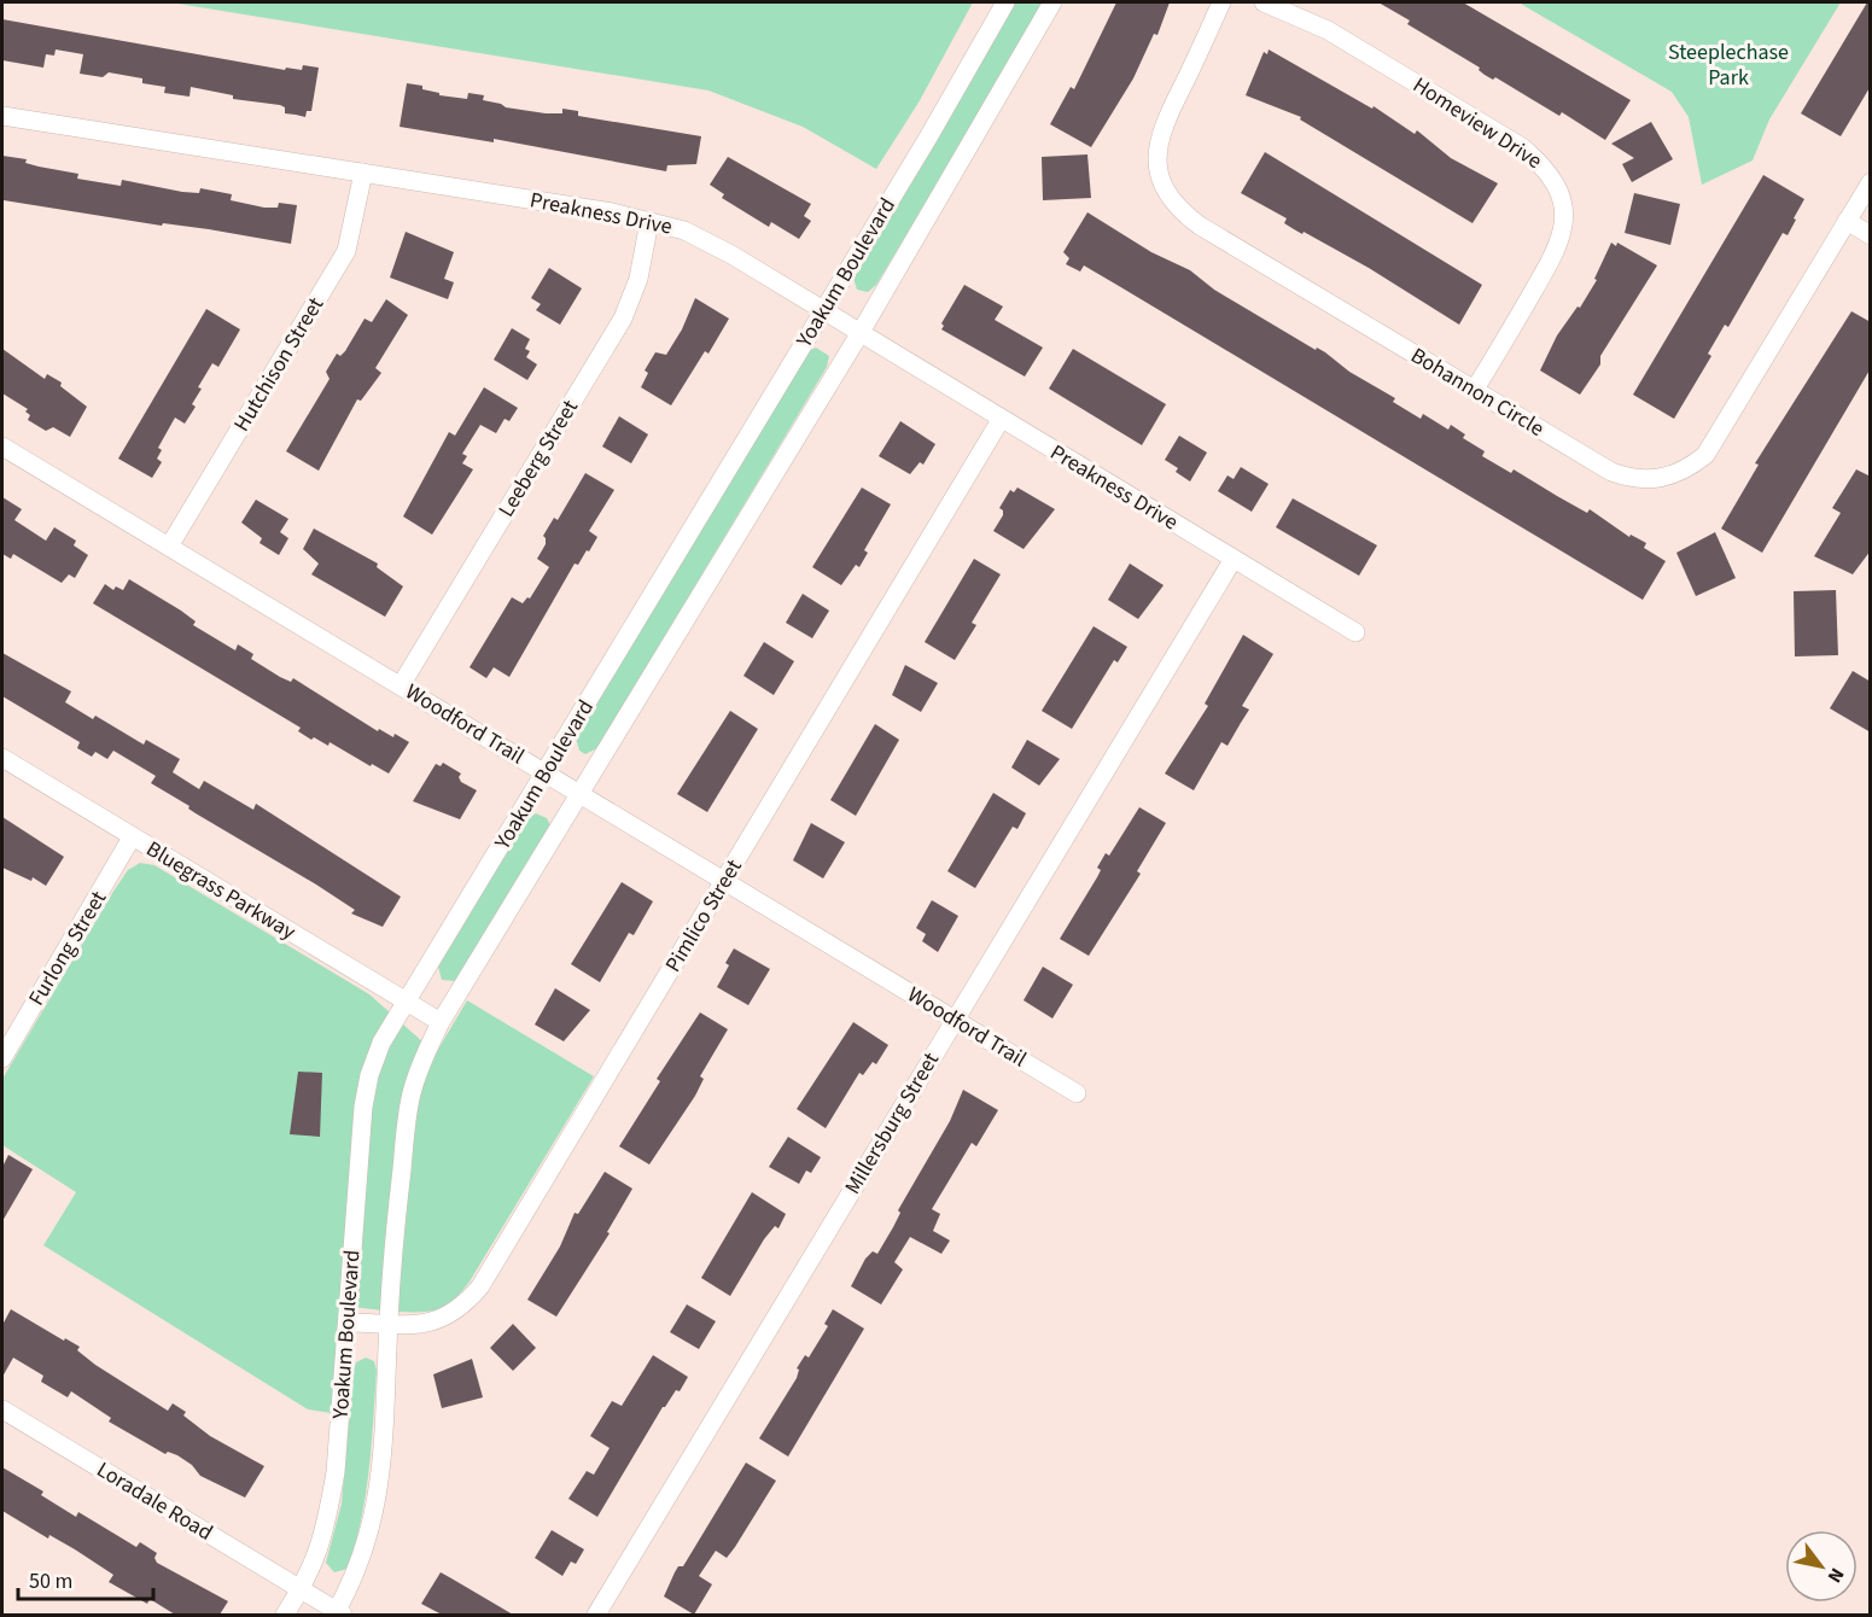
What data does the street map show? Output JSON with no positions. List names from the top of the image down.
{
  "streets": {
    "street": [
      "Homeview Drive",
      "Preakness Drive",
      "Yoakum Boulevard",
      "Hutchison Street",
      "Bohannon Circle",
      "Leeberg Street",
      "Woodford Trail",
      "Bluegrass Parkway",
      "Pimlico Street",
      "Furlong Street",
      "Millersburg Street",
      "Loradale Road"
    ]
  },
  "crossings": [
    ["Homeview Drive", "Bohannon Circle"],
    ["Preakness Drive", "Yoakum Boulevard"],
    ["Preakness Drive", "Hutchison Street"],
    ["Preakness Drive", "Leeberg Street"],
    ["Preakness Drive", "Pimlico Street"],
    ["Preakness Drive", "Millersburg Street"],
    ["Yoakum Boulevard", "Woodford Trail"],
    ["Yoakum Boulevard", "Bluegrass Parkway"],
    ["Yoakum Boulevard", "Pimlico Street"],
    ["Yoakum Boulevard", "Loradale Road"],
    ["Hutchison Street", "Woodford Trail"],
    ["Leeberg Street", "Woodford Trail"],
    ["Woodford Trail", "Pimlico Street"],
    ["Woodford Trail", "Millersburg Street"],
    ["Bluegrass Parkway", "Furlong Street"]
  ],
  "parks": ["Steeplechase Park"],
  "scale_bar": "50 m",
  "north": "bottom right"
}
